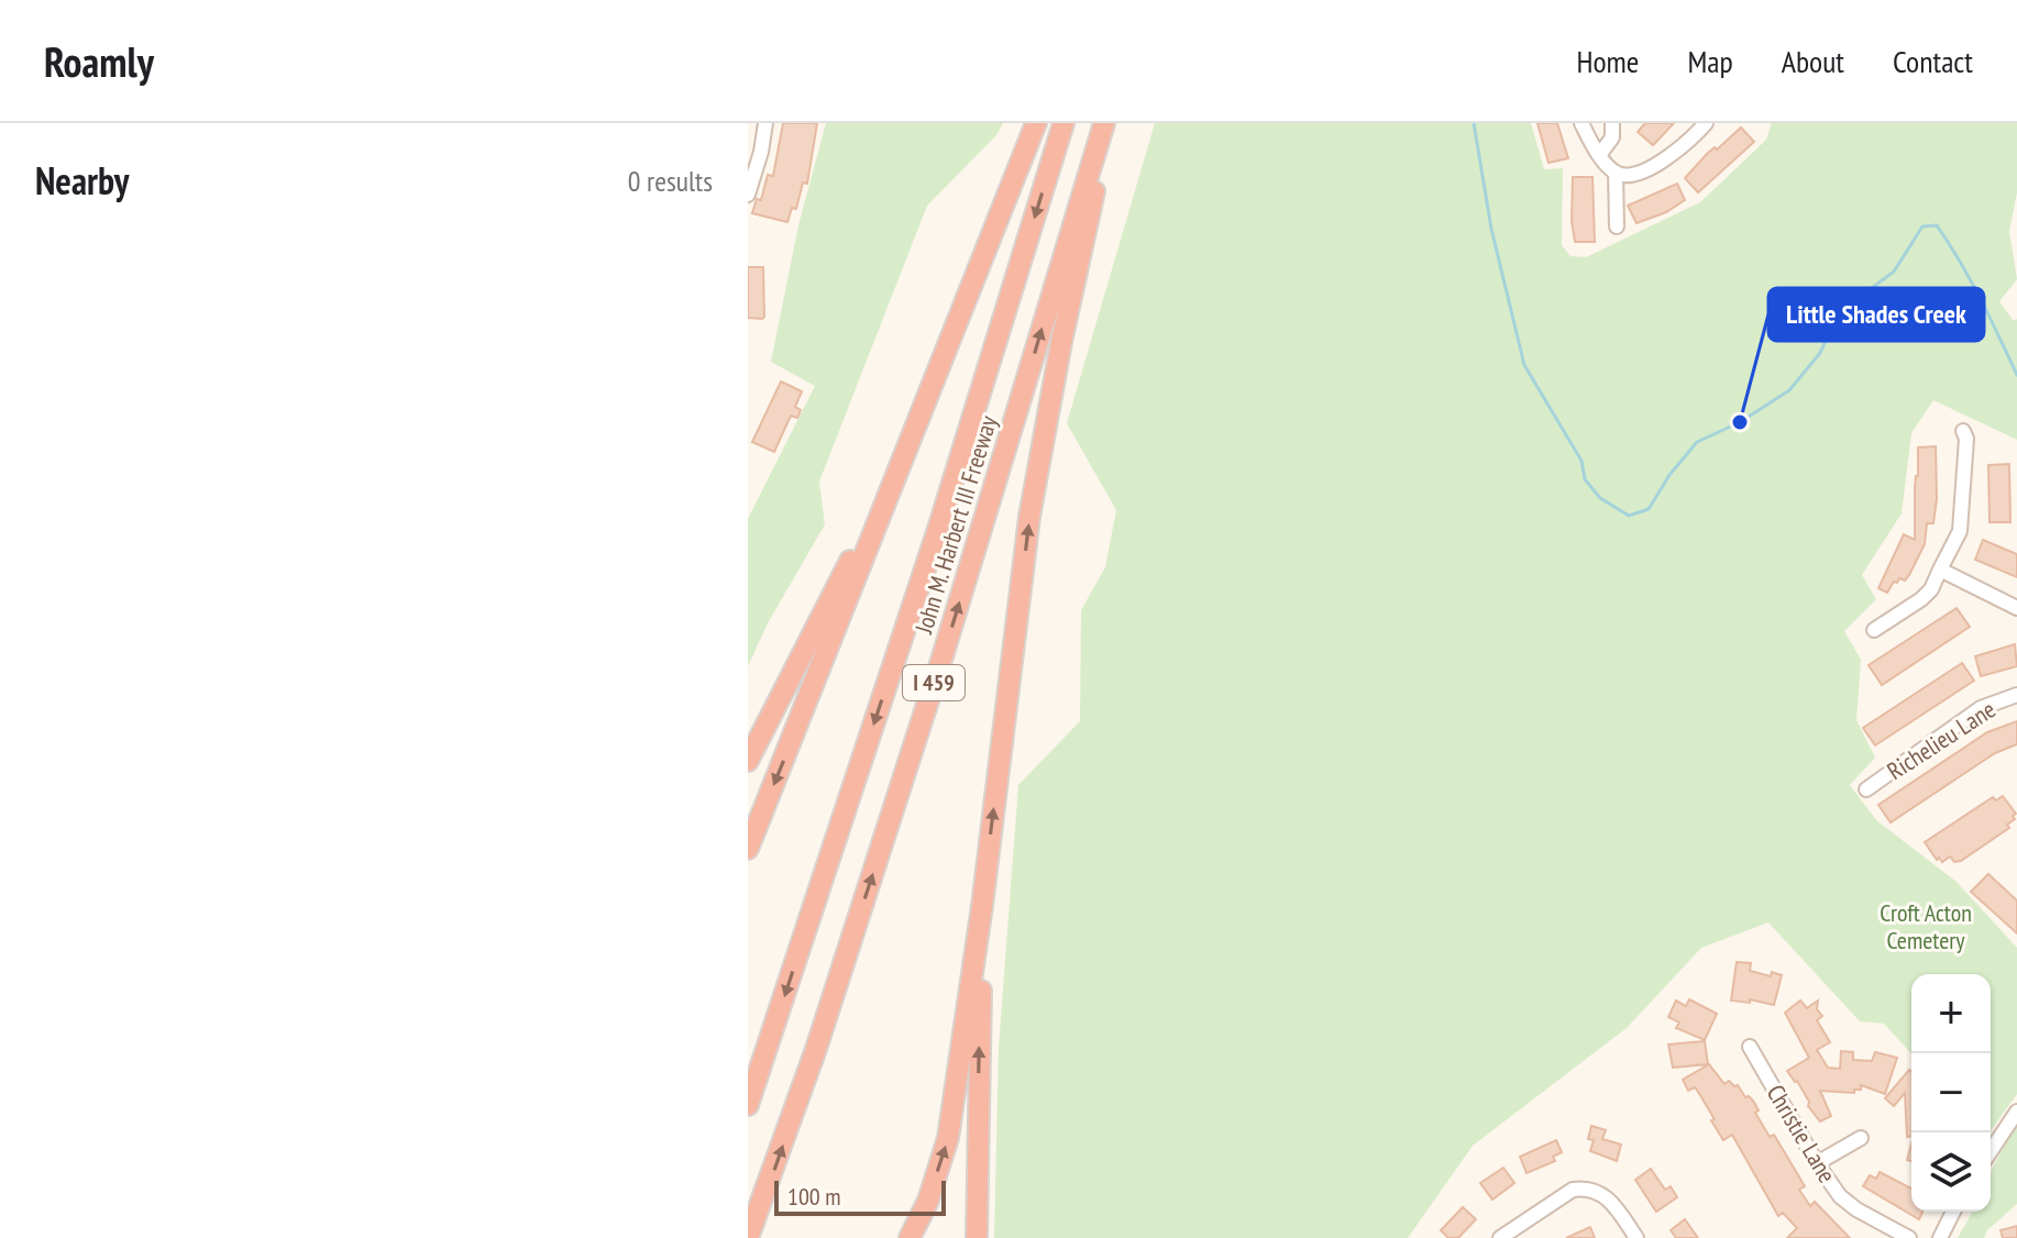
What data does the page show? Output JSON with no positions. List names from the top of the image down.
{
  "streets": {
    "highway": ["John M. Harbert III Freeway", "I 459"],
    "street": ["Richelieu Lane", "Christie Lane"]
  },
  "parks": ["Croft Acton Cemetery"],
  "places": ["Little Shades Creek"],
  "scale_bar": "100 m",
  "page": {
    "header": "Roamly",
    "nav": [
      "Home",
      "Map",
      "About",
      "Contact"
    ],
    "heading": ["Nearby", "0 results"],
    "map_buttons": ["+", "−"],
    "scale": "100 m"
  }
}
